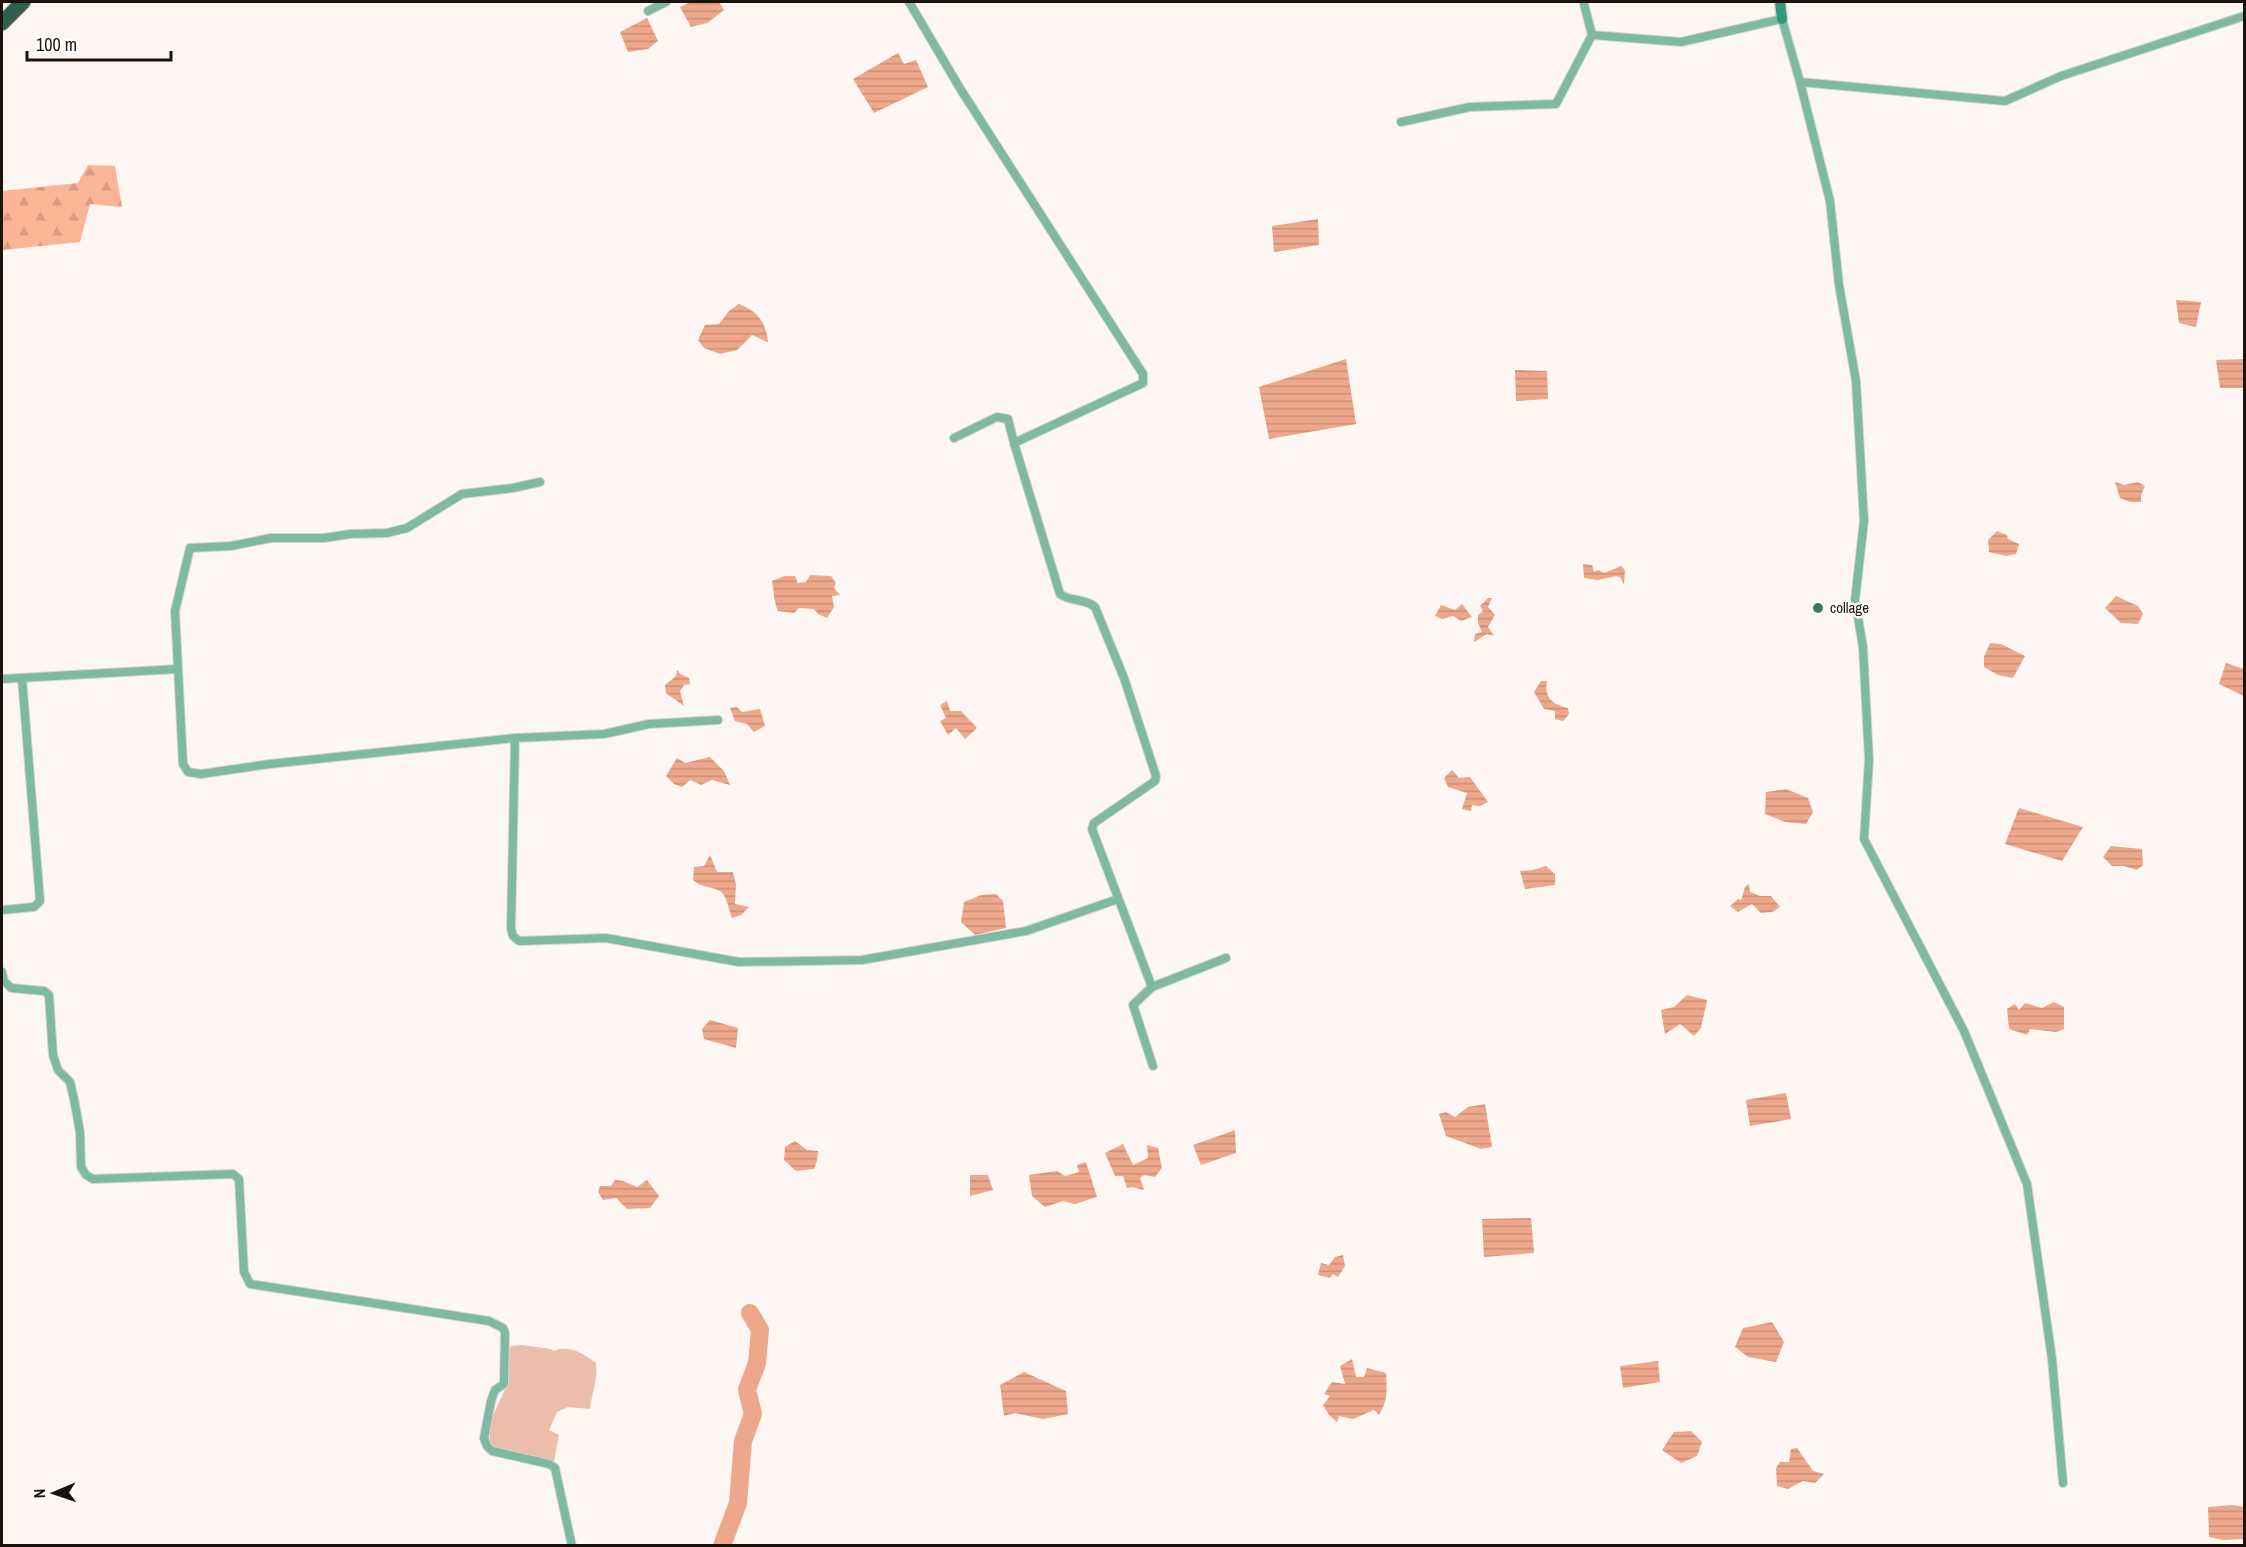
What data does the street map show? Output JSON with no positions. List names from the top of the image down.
{
  "places": ["collage"],
  "scale_bar": "100 m",
  "north": "left"
}
